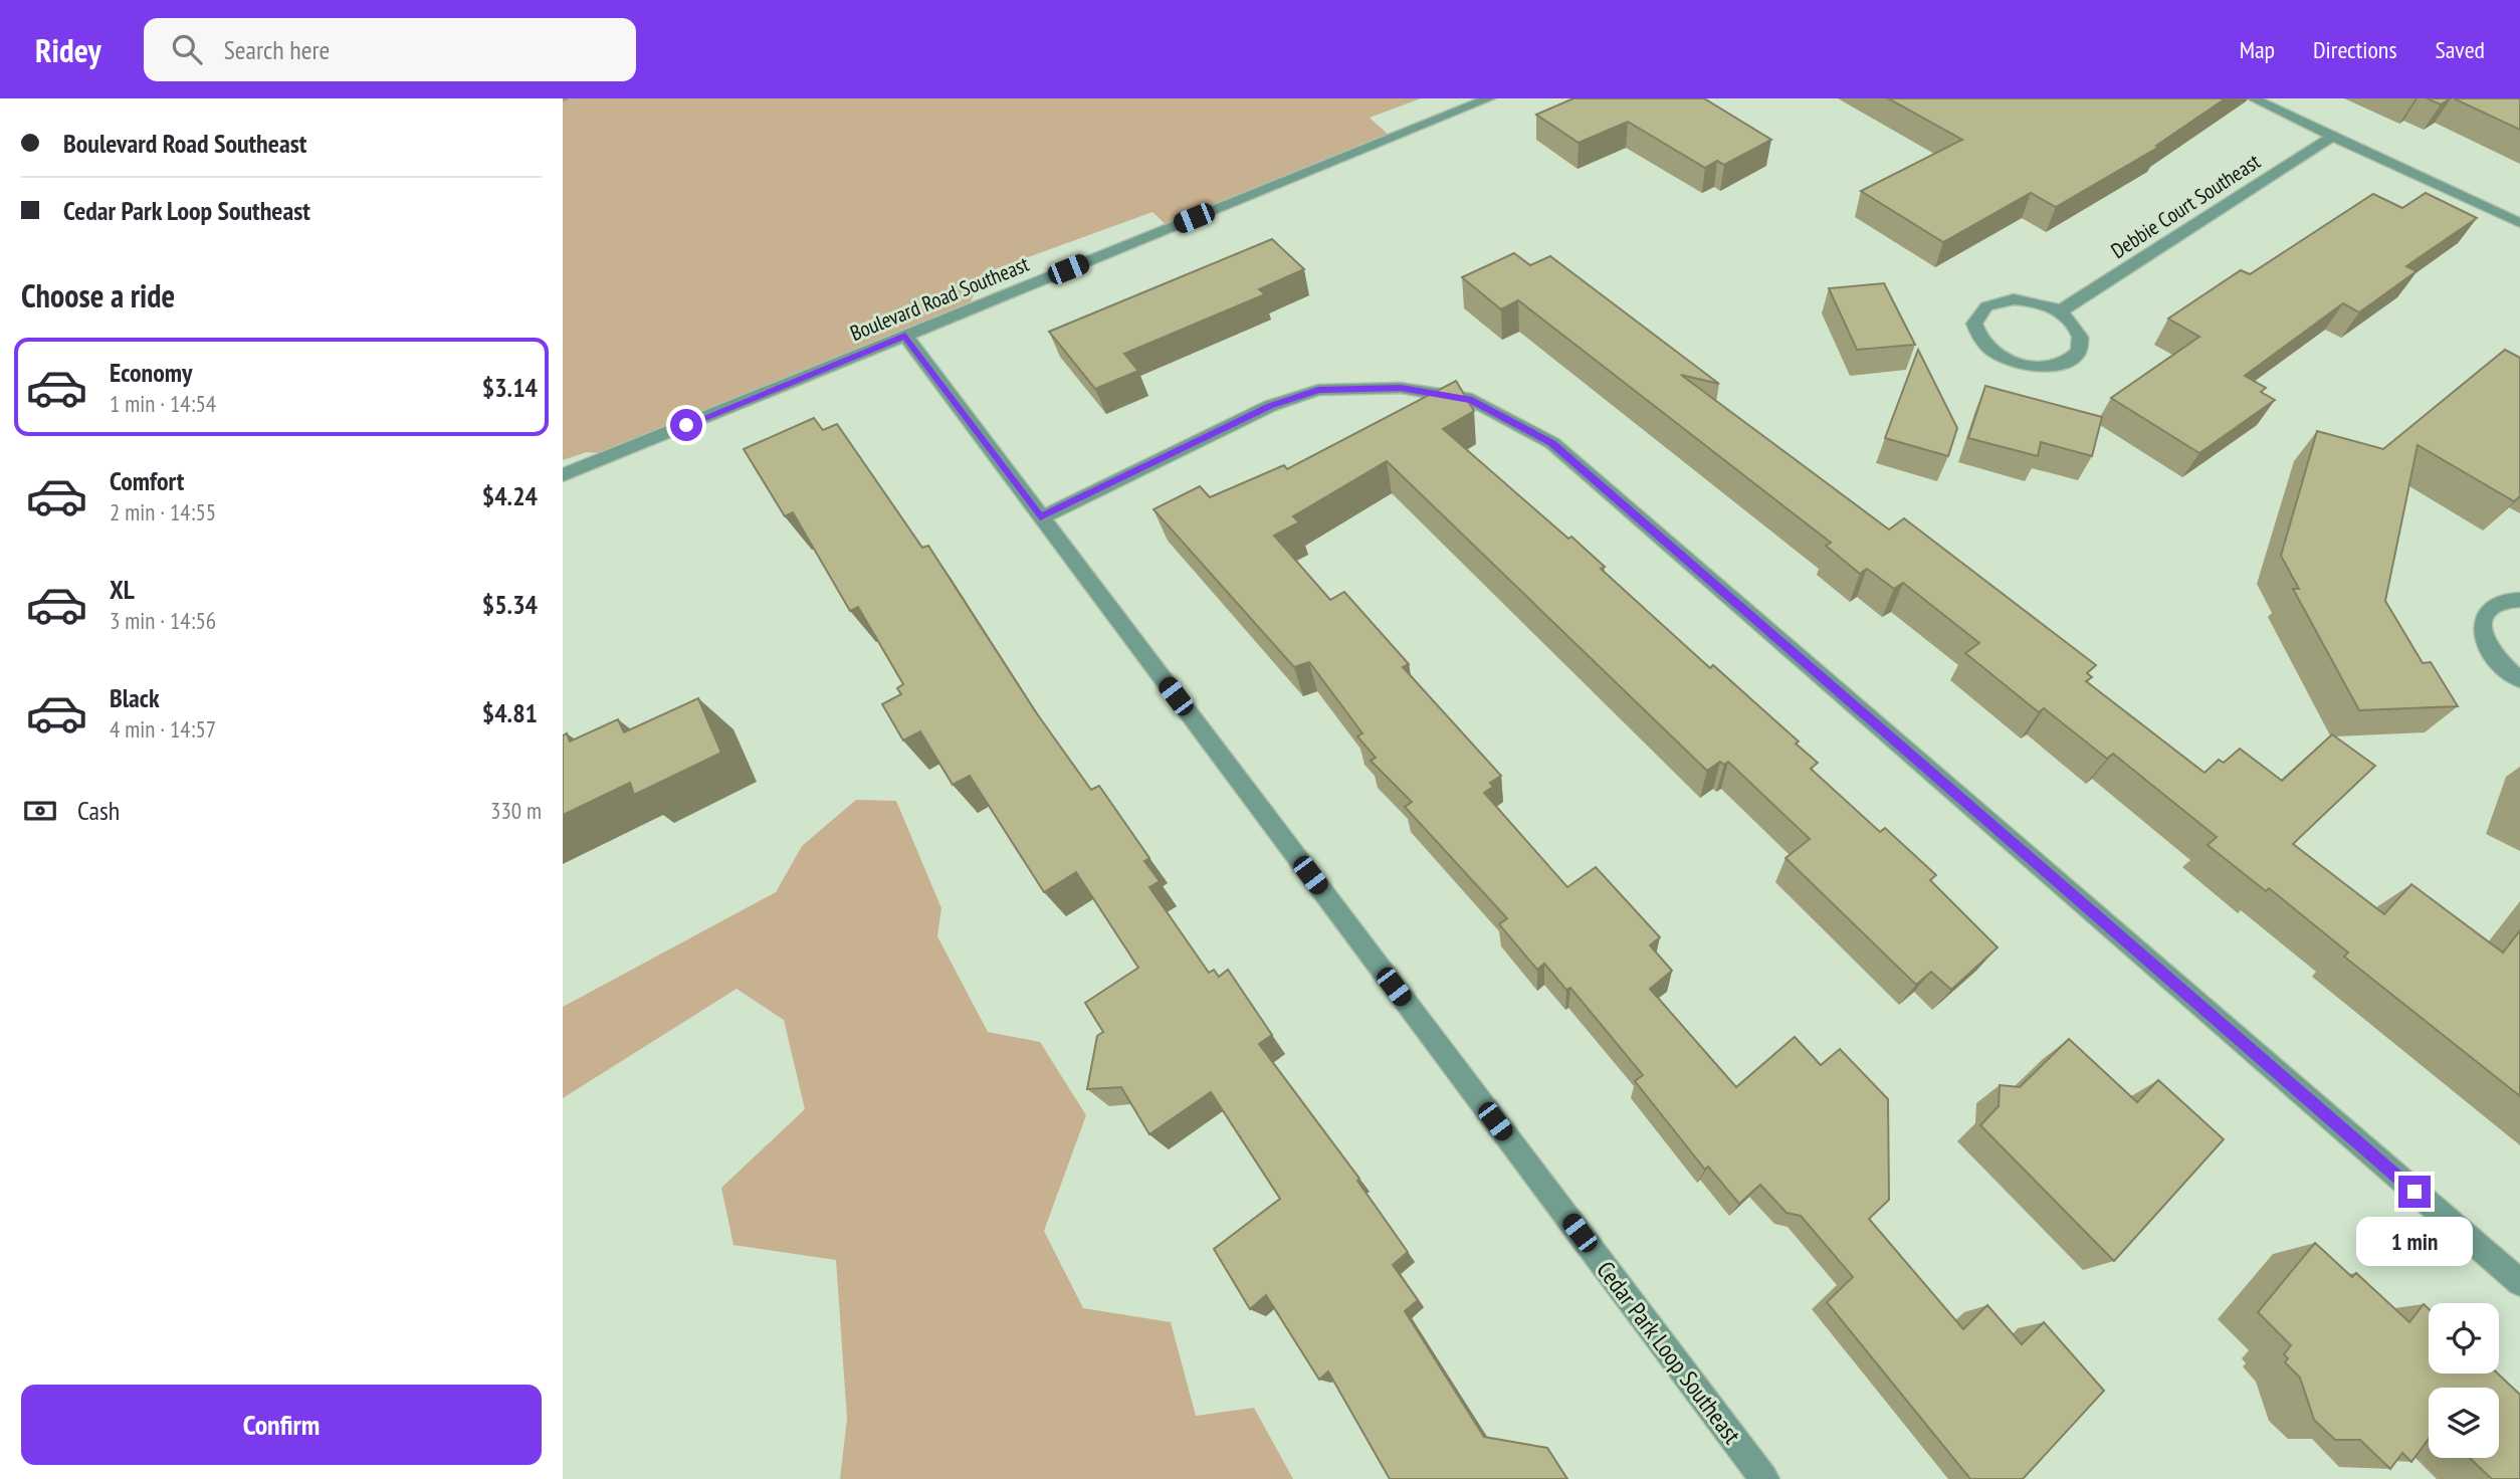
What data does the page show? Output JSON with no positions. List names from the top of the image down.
{
  "streets": {
    "street": ["Debbie Court Southeast", "Boulevard Road Southeast", "Cedar Park Loop Southeast"]
  },
  "crossings": [
    ["Boulevard Road Southeast", "Cedar Park Loop Southeast"]
  ],
  "page": {
    "header": "Ridey",
    "search": "Search here",
    "nav": ["Map", "Directions", "Saved"],
    "banner": ["Boulevard Road Southeast", "Cedar Park Loop Southeast"],
    "heading": "Choose a ride",
    "list": [
      {
        "name": "Economy",
        "note": "1 min · 14:54",
        "value": "$3.14"
      },
      {
        "name": "Comfort",
        "note": "2 min · 14:55",
        "value": "$4.24"
      },
      {
        "name": "XL",
        "note": "3 min · 14:56",
        "value": "$5.34"
      },
      {
        "name": "Black",
        "note": "4 min · 14:57",
        "value": "$4.81"
      }
    ],
    "pay": ["Cash", "330 m"],
    "bubble": "1 min",
    "buttons": "Confirm"
  }
}
